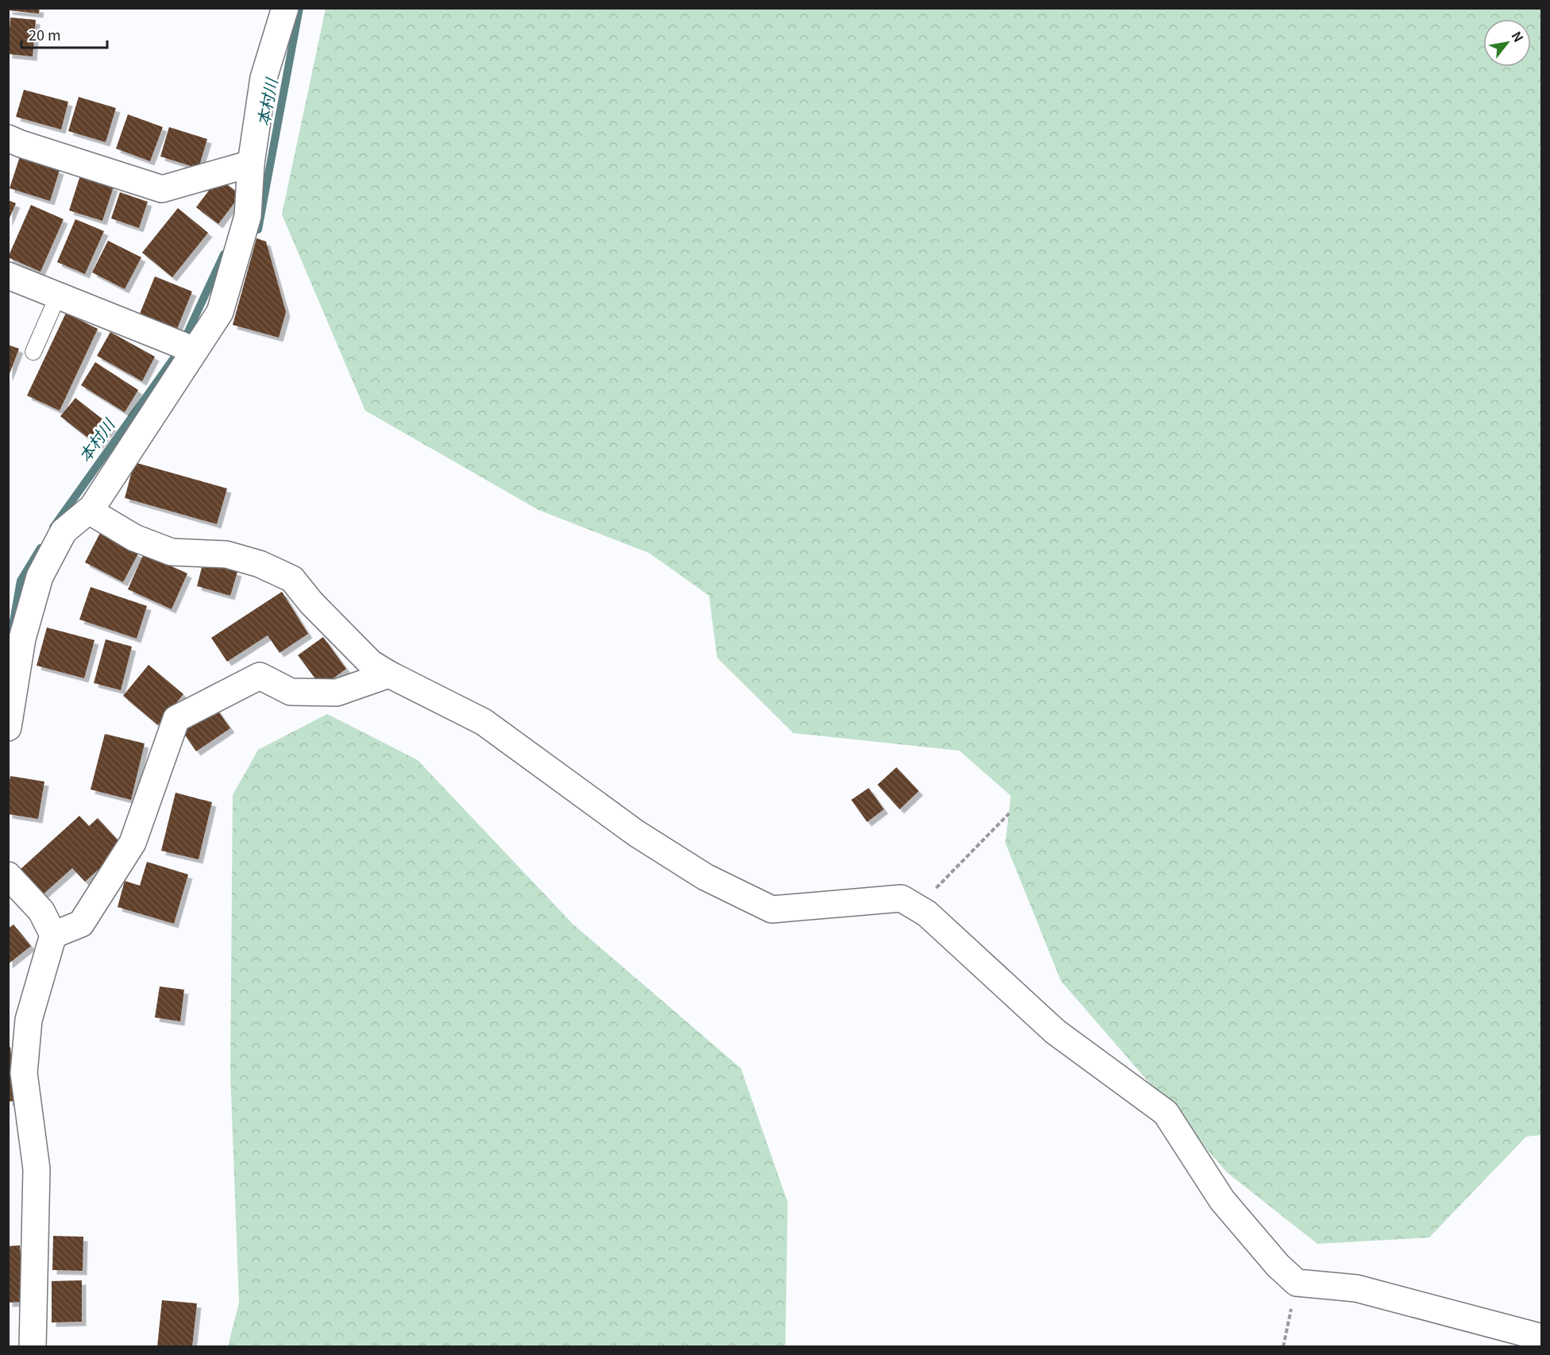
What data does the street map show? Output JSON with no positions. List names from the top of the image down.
{
  "water": ["本村川"],
  "scale_bar": "20 m",
  "north": "top right"
}
